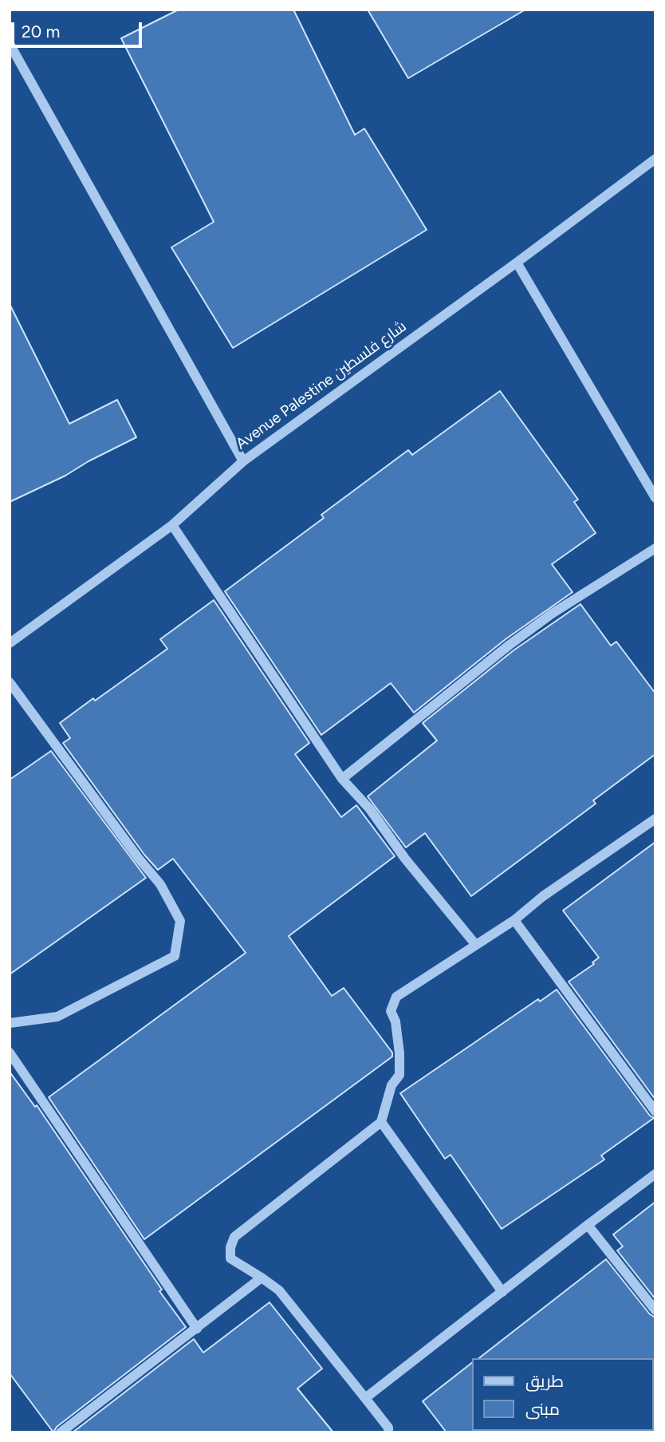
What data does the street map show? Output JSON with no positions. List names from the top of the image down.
{
  "streets": {
    "street": ["Avenue Palestine شارع فلسطين"]
  },
  "legend": ["طريق", "مبنى"],
  "scale_bar": "20 m"
}
